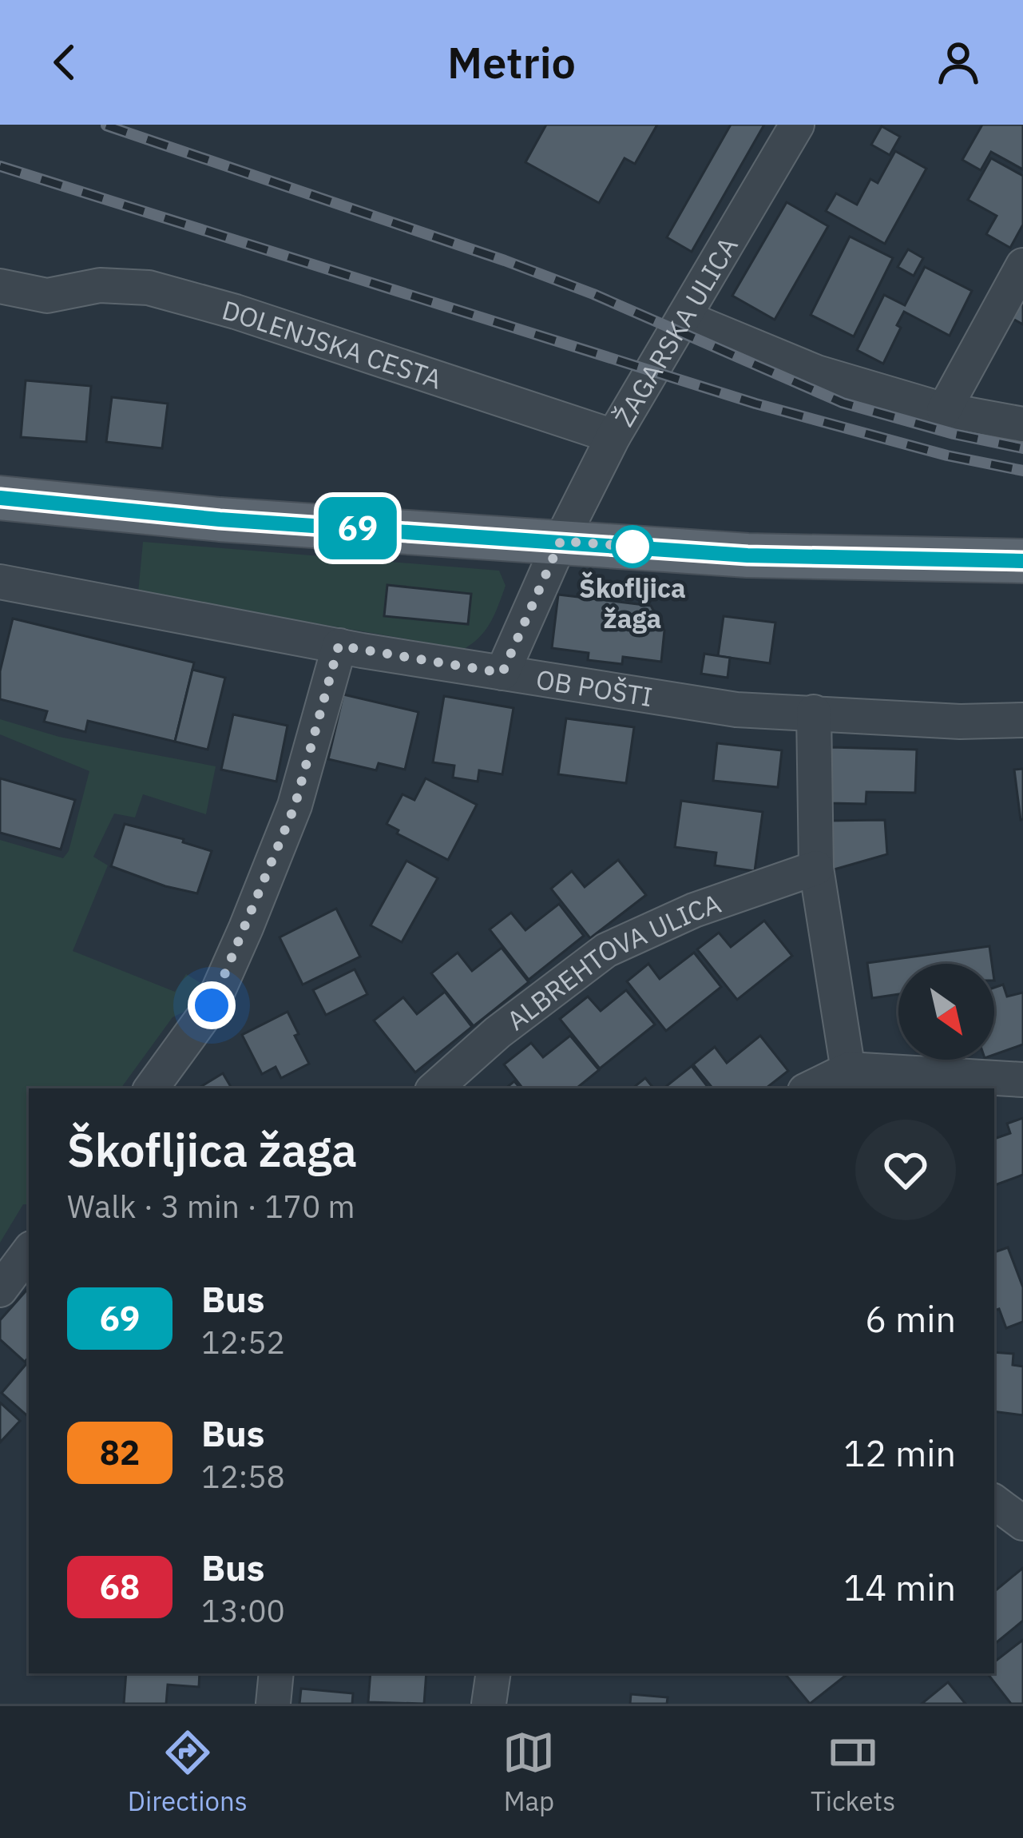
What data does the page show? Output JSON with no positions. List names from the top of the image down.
{
  "streets": {
    "street": [
      "ŽAGARSKA ULICA",
      "DOLENJSKA CESTA",
      "OB POŠTI",
      "ALBREHTOVA ULICA"
    ]
  },
  "crossings": [
    ["ŽAGARSKA ULICA", "DOLENJSKA CESTA"],
    ["ŽAGARSKA ULICA", "OB POŠTI"]
  ],
  "places": ["Škofljica žaga"],
  "lines": ["bus line 69"],
  "north": "bottom right",
  "page": {
    "header": "Metrio",
    "on_map": "69",
    "heading": ["Škofljica žaga", "Walk · 3 min · 170 m"],
    "list": [
      {
        "mark": "69",
        "name": "Bus",
        "note": "12:52",
        "value": "6 min"
      },
      {
        "mark": "82",
        "name": "Bus",
        "note": "12:58",
        "value": "12 min"
      },
      {
        "mark": "68",
        "name": "Bus",
        "note": "13:00",
        "value": "14 min"
      }
    ],
    "tabs": ["Directions", "Map", "Tickets"]
  }
}
